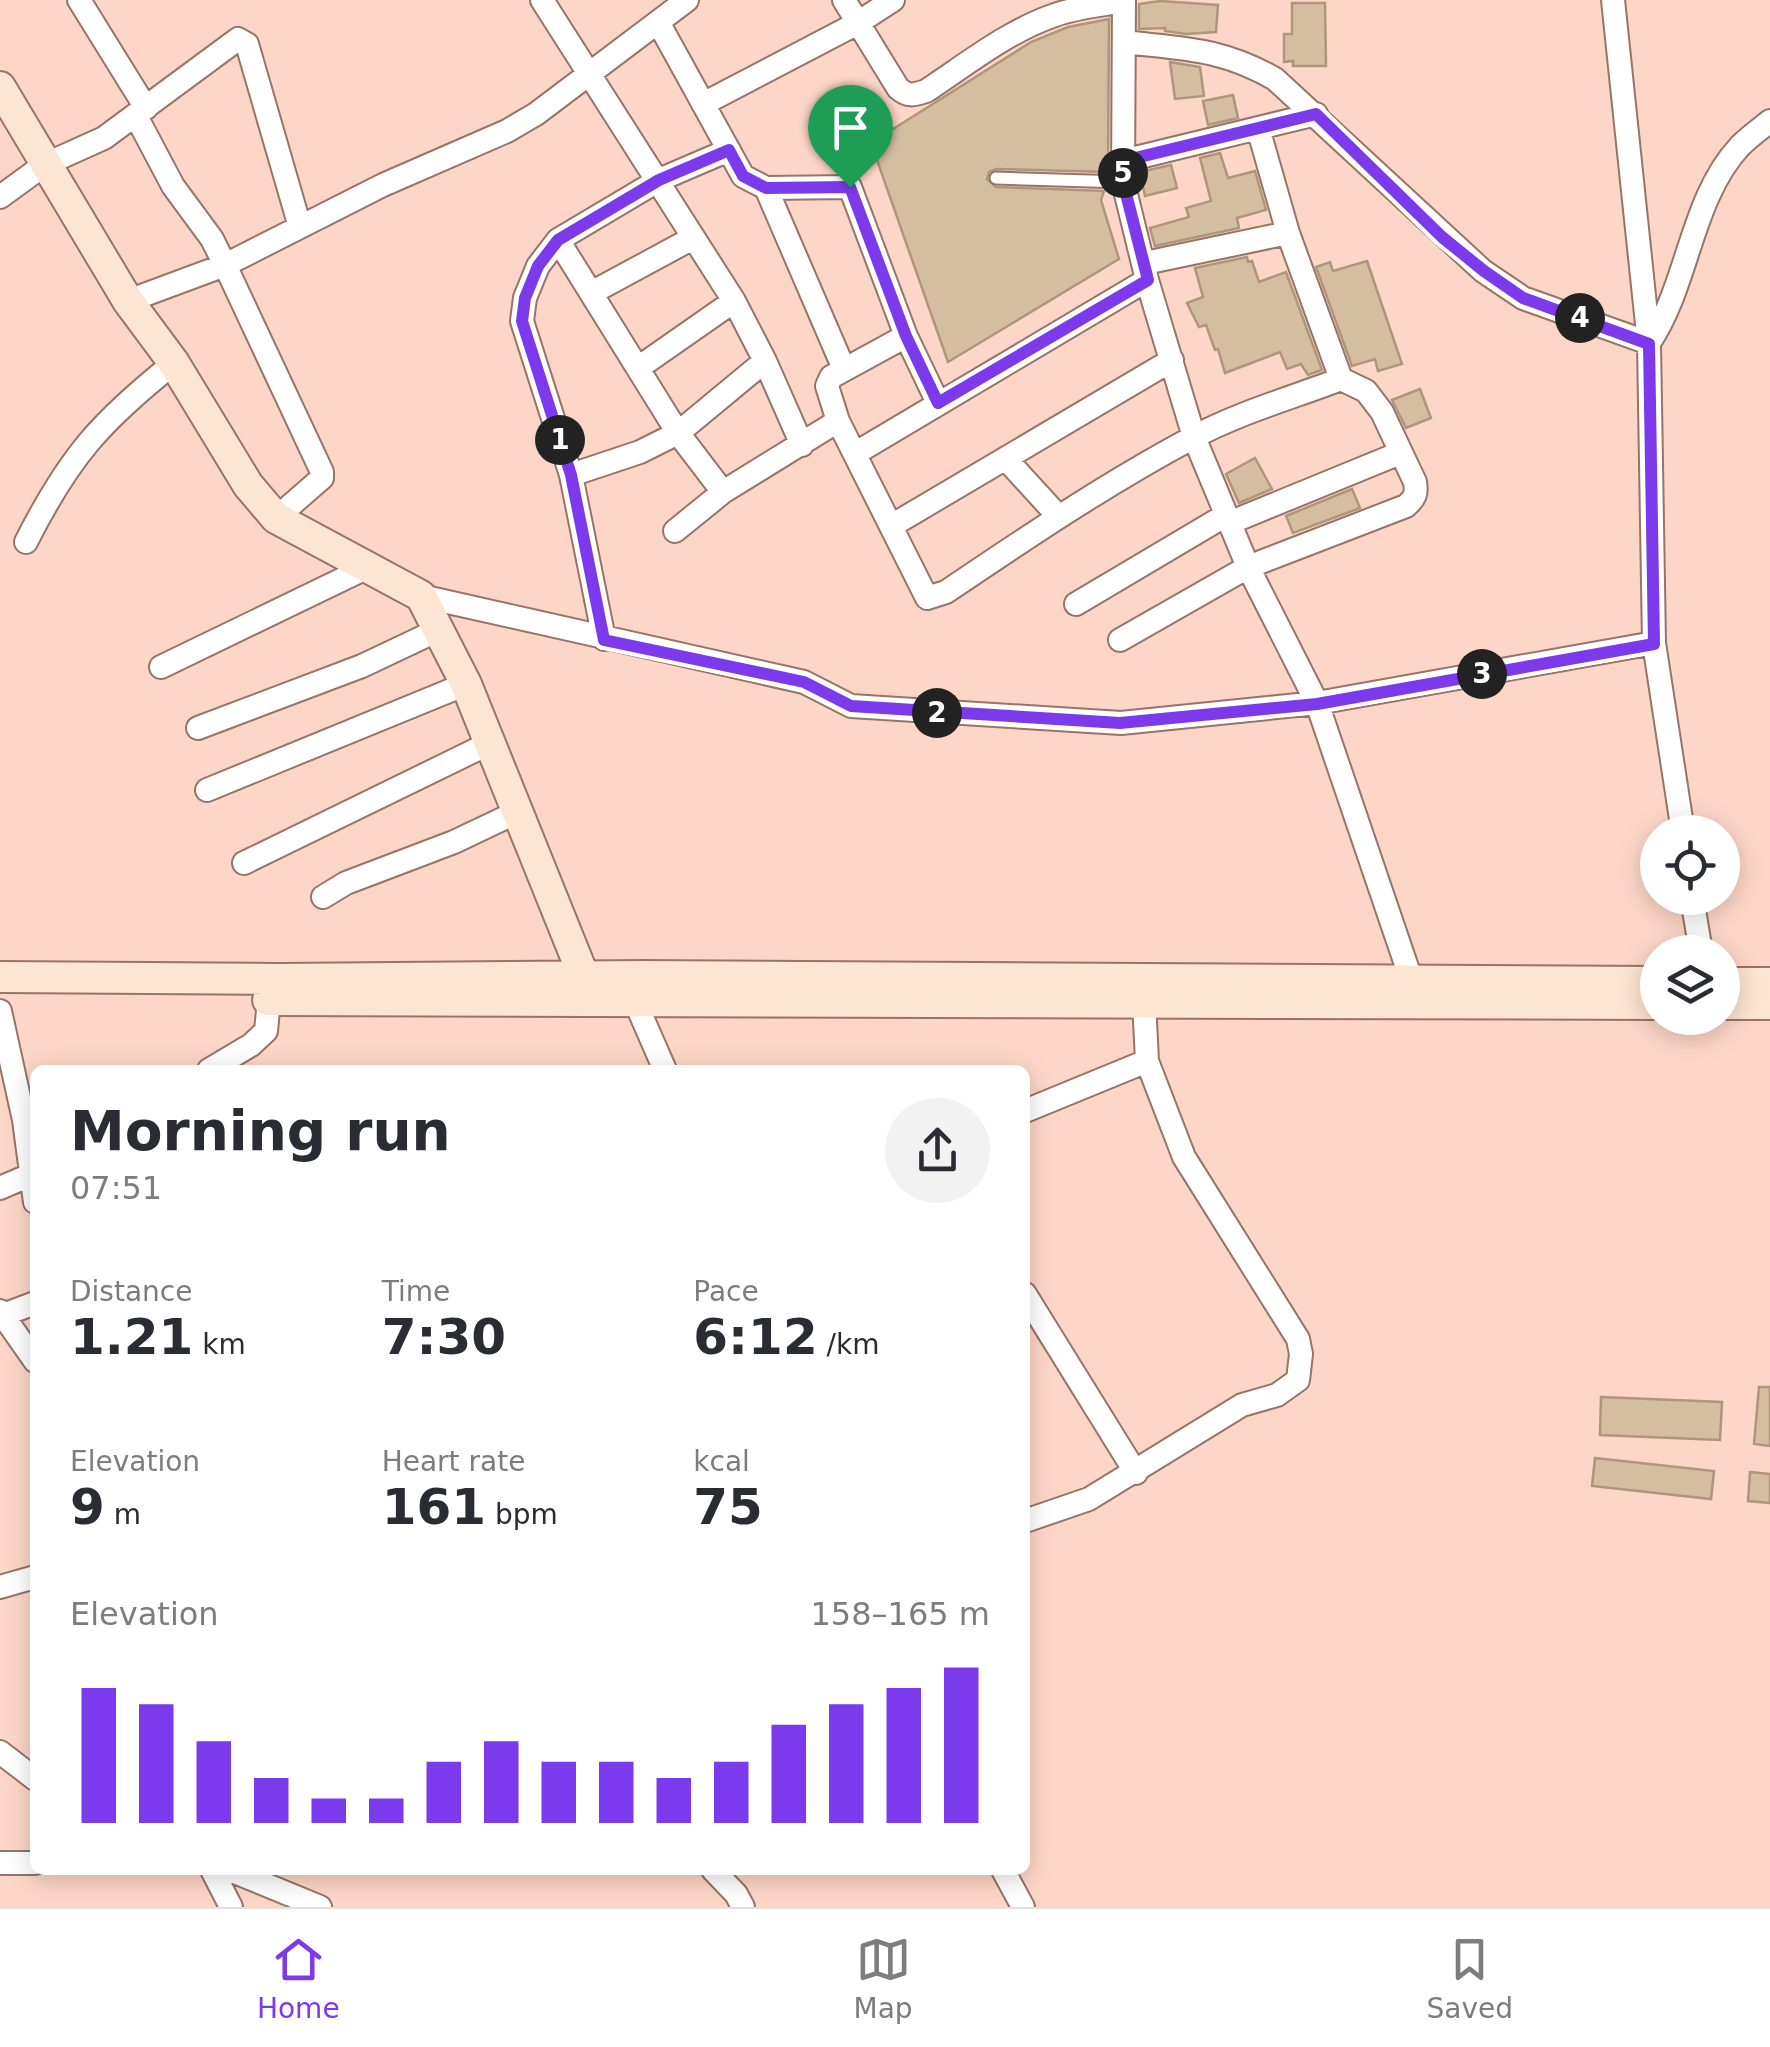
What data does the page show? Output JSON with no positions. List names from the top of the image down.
{
  "page": {
    "pins": [
      "5",
      "4",
      "1",
      "3",
      "2"
    ],
    "heading": ["Morning run", "07:51"],
    "stats": [
      ["Distance", "1.21 km"],
      ["Time", "7:30"],
      ["Pace", "6:12 /km"],
      ["Elevation", "9 m"],
      ["Heart rate", "161 bpm"],
      ["kcal", "75"]
    ],
    "chart": ["Elevation", "158–165 m"],
    "tabs": ["Home", "Map", "Saved"]
  }
}
